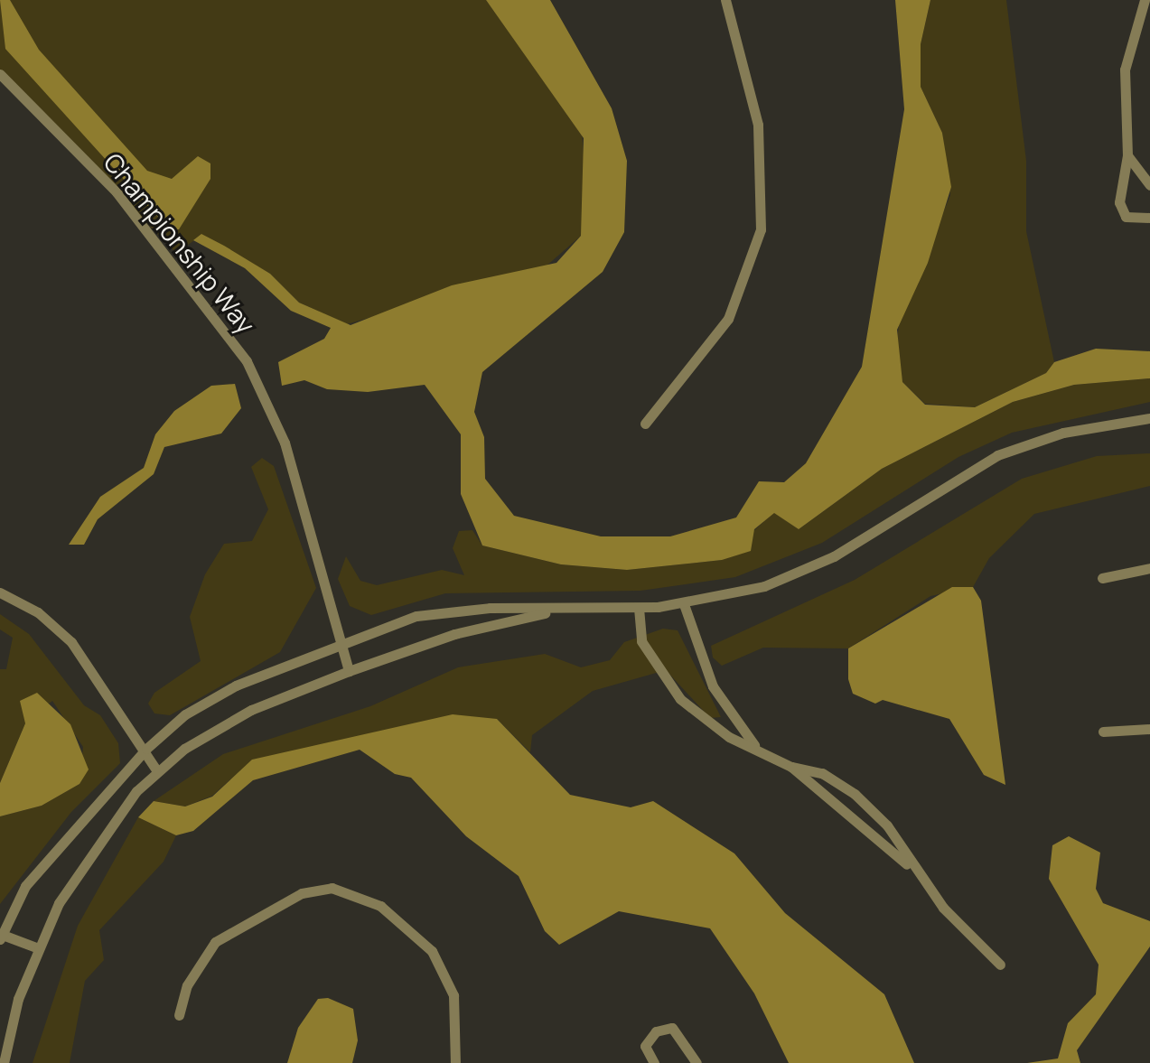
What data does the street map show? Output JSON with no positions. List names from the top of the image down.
{
  "streets": {
    "street": ["Championship Way"]
  }
}
